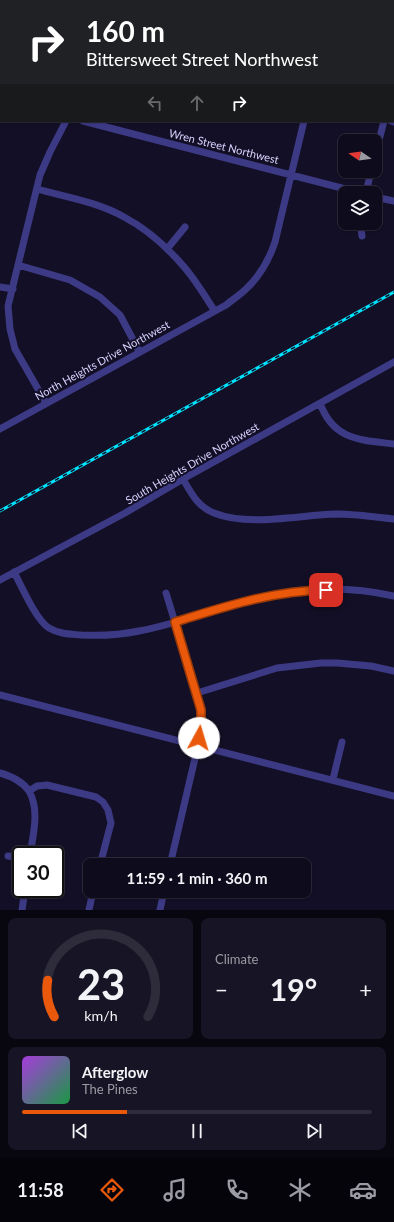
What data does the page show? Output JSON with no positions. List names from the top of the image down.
{
  "streets": {
    "street": ["Wren Street Northwest", "North Heights Drive Northwest", "South Heights Drive Northwest"]
  },
  "crossings": [
    ["Wren Street Northwest", "North Heights Drive Northwest"]
  ],
  "north": "left",
  "page": {
    "turn": ["160 m", "Bittersweet Street Northwest"],
    "limit": "30",
    "trip": "11:59 · 1 min · 360 m",
    "tile": "Climate",
    "heat": ["−", "19°", "+"],
    "song": ["Afterglow", "The Pines"],
    "tabs": "11:58",
    "gauge": ["23", "km/h"]
  }
}
